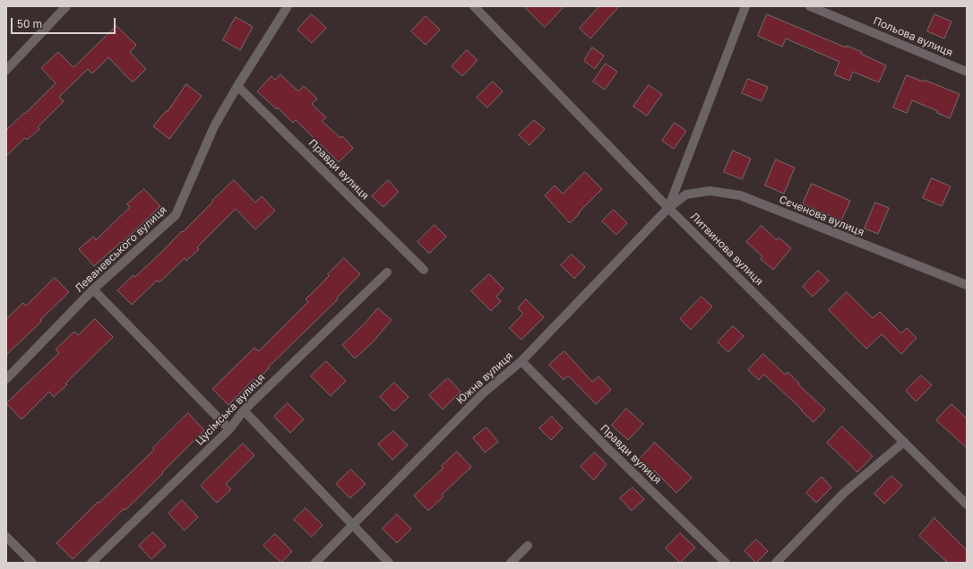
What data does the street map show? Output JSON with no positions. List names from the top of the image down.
{
  "streets": {
    "street": [
      "Польова вулиця",
      "Правди вулиця",
      "Сєченова вулиця",
      "Леваневського вулиця",
      "Литвинова вулиця",
      "Южна вулиця",
      "Цусімська вулиця"
    ]
  },
  "crossings": [
    ["Правди вулиця", "Леваневського вулиця"],
    ["Правди вулиця", "Южна вулиця"],
    ["Сєченова вулиця", "Литвинова вулиця"],
    ["Сєченова вулиця", "Южна вулиця"],
    ["Литвинова вулиця", "Южна вулиця"]
  ],
  "scale_bar": "50 m"
}
